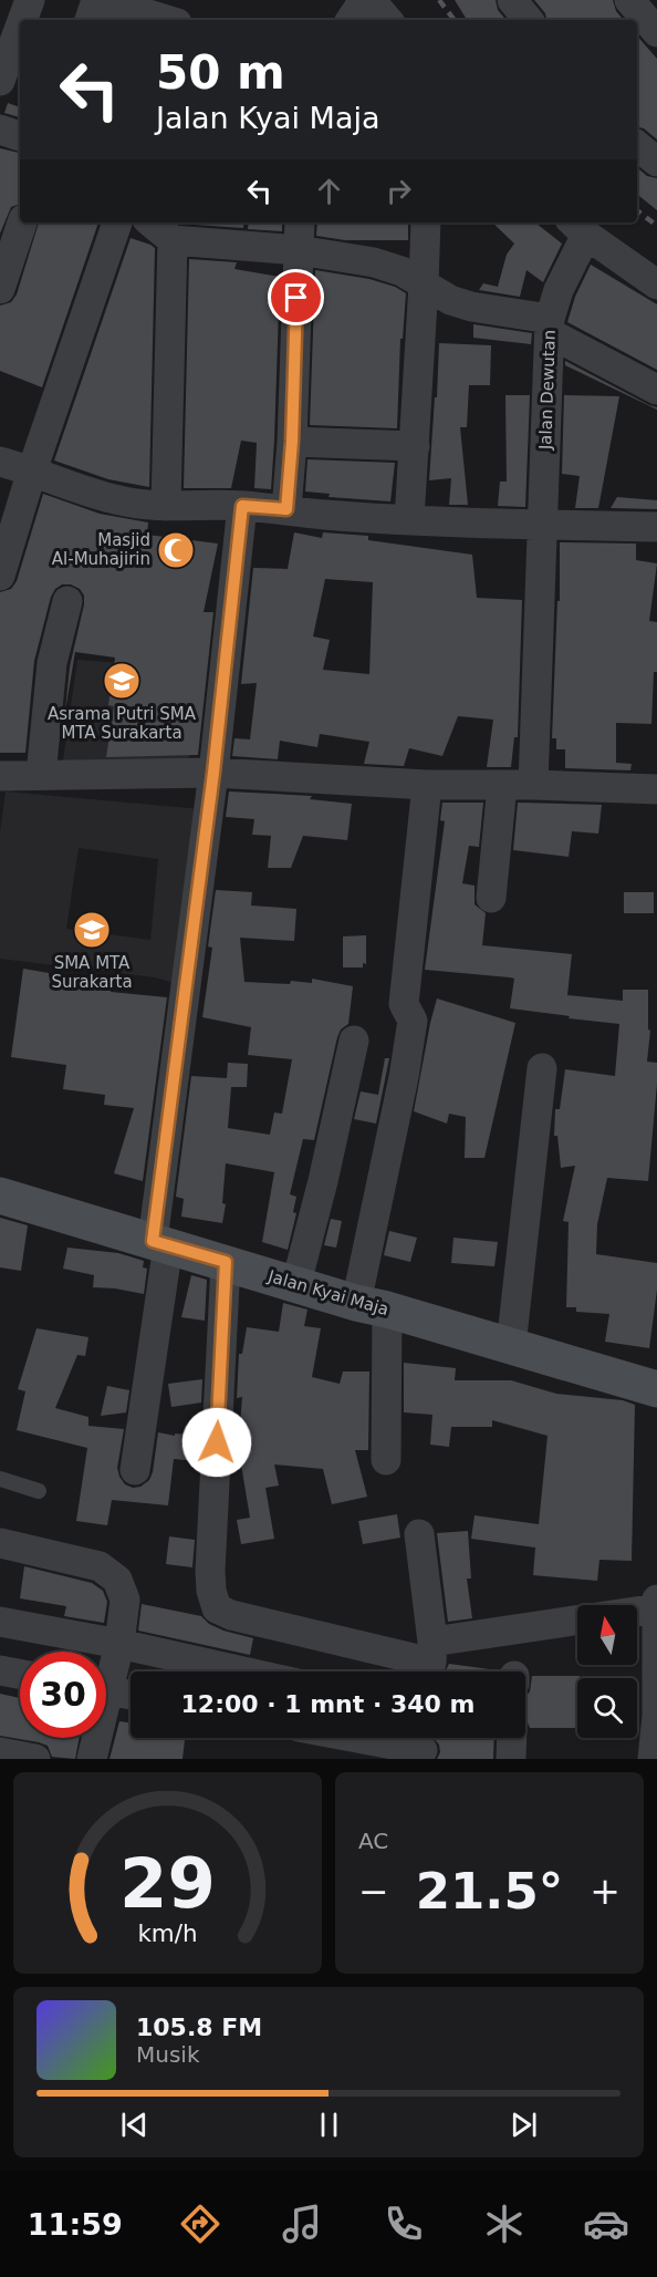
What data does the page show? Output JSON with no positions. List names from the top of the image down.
{
  "streets": {
    "main road": ["Jalan Kyai Maja"],
    "street": ["Jalan Dewutan"]
  },
  "places": {
    "mosque": ["Masjid Al-Muhajirin"],
    "school or university": ["Asrama Putri SMA MTA Surakarta", "SMA MTA Surakarta"]
  },
  "north": "top",
  "page": {
    "turn": ["50 m", "Jalan Kyai Maja"],
    "limit": "30",
    "trip": "12:00 · 1 mnt · 340 m",
    "tile": "AC",
    "heat": ["−", "21.5°", "+"],
    "song": ["105.8 FM", "Musik"],
    "tabs": "11:59",
    "gauge": ["29", "km/h"]
  }
}
